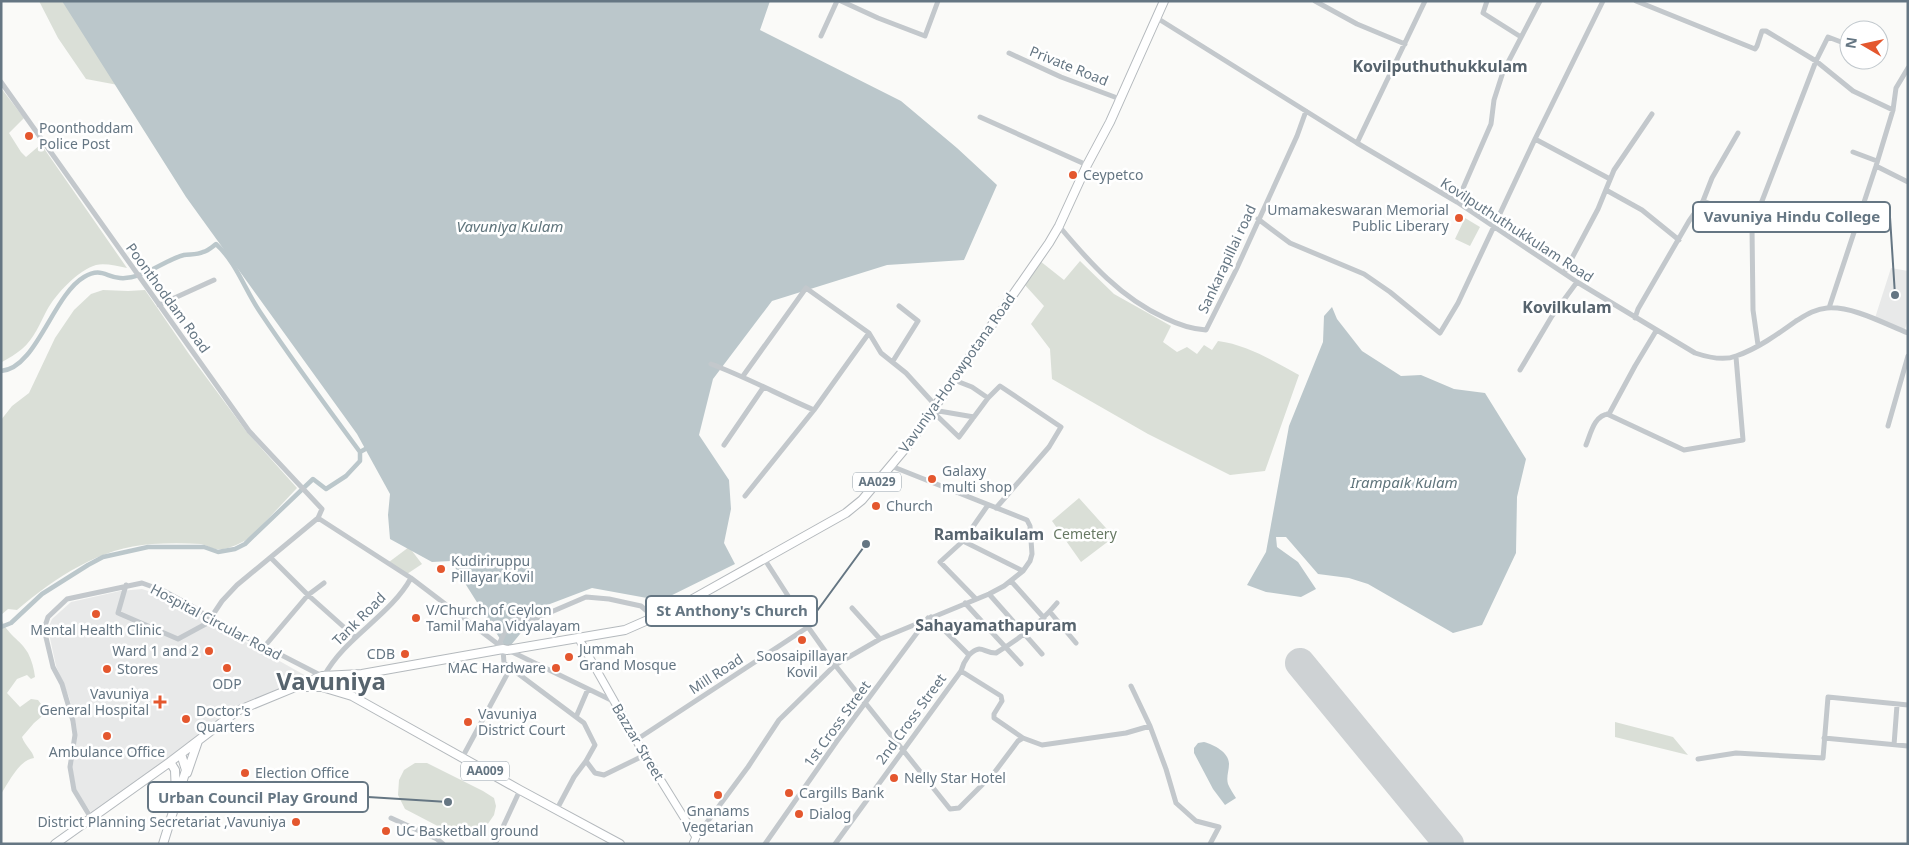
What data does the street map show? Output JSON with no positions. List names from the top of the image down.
{
  "streets": {
    "highway": [
      "Vavuniya-Horowpotana Road",
      "AA029",
      "Hospital Circular Road",
      "AA009"
    ],
    "main road": ["Bazzar Street"],
    "street": [
      "Private Road",
      "Kovilputhuthukkulam Road",
      "Sankarapillai road",
      "Poonthoddam Road",
      "Tank Road",
      "Mill Road",
      "2nd Cross Street",
      "1st Cross Street"
    ]
  },
  "crossings": [
    ["Private Road", "Vavuniya-Horowpotana Road"],
    ["Kovilputhuthukkulam Road", "Sankarapillai road"],
    ["Kovilputhuthukkulam Road", "Vavuniya-Horowpotana Road"],
    ["Sankarapillai road", "Vavuniya-Horowpotana Road"],
    ["Vavuniya-Horowpotana Road", "Tank Road"],
    ["Vavuniya-Horowpotana Road", "Hospital Circular Road"],
    ["Vavuniya-Horowpotana Road", "Bazzar Street"],
    ["Vavuniya-Horowpotana Road", "AA009"],
    ["Tank Road", "Hospital Circular Road"],
    ["Tank Road", "AA009"],
    ["Hospital Circular Road", "AA009"],
    ["Mill Road", "Bazzar Street"]
  ],
  "districts": [
    "Kovilputhuthukkulam",
    "Kovilkulam",
    "Rambaikulam",
    "Sahayamathapuram",
    "Vavuniya"
  ],
  "water": ["Vavuniya Kulam", "Irampaik Kulam"],
  "parks": ["Cemetery"],
  "places": {
    "other": [
      "Poonthoddam Police Post",
      "Ceypetco",
      "Umamakeswaran Memorial Public Liberary",
      "Vavuniya Hindu College",
      "Galaxy multi shop",
      "Church",
      "St Anthony's Church",
      "Kudiriruppu Pillayar Kovil",
      "Mental Health Clinic",
      "V/Church of Ceylon Tamil Maha Vidyalayam",
      "Soosaipillayar Kovil",
      "Ward 1 and 2",
      "CDB",
      "Jummah Grand Mosque",
      "ODP",
      "MAC Hardware",
      "Stores",
      "Doctor's Quarters",
      "Vavuniya District Court",
      "Ambulance Office",
      "Election Office",
      "Nelly Star Hotel",
      "Cargills Bank",
      "Gnanams Vegetarian",
      "Urban Council Play Ground",
      "Dialog",
      "District Planning Secretariat ,Vavuniya",
      "UC Basketball ground"
    ],
    "health": ["Vavuniya General Hospital"]
  },
  "north": "left"
}
